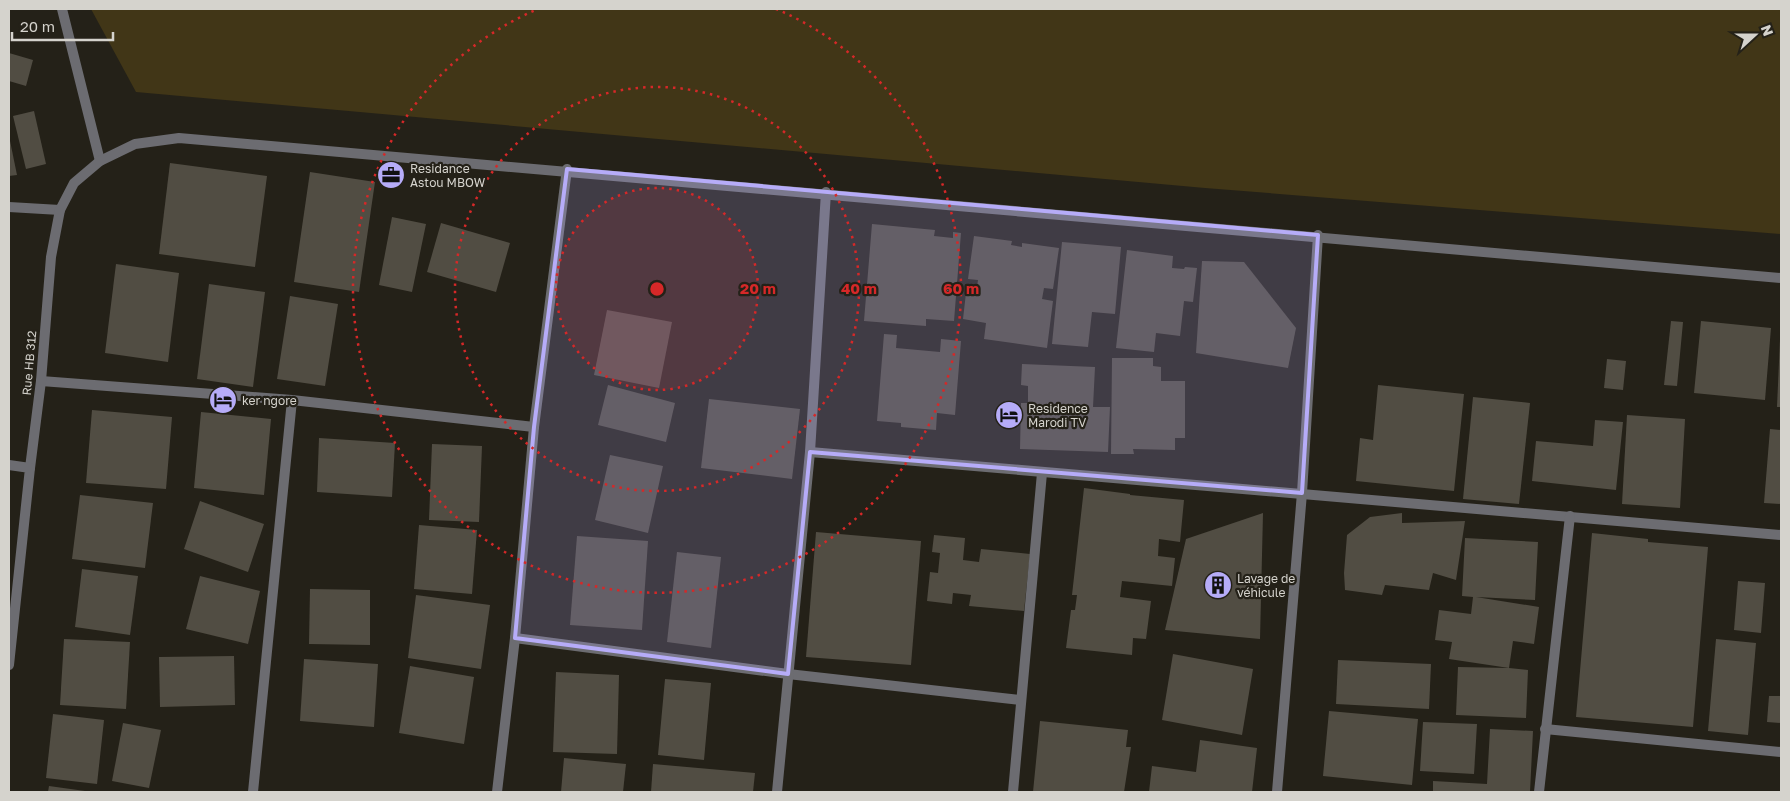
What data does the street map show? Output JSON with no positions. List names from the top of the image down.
{
  "streets": {
    "street": ["Rue HB 312"]
  },
  "places": {
    "office": ["Residance Astou MBOW"],
    "hotel": ["ker ngore", "Residence Marodi TV"],
    "building": ["Lavage de véhicule"]
  },
  "scale_bar": "20 m",
  "north": "right",
  "rings": ["20 m", "40 m", "60 m"]
}
